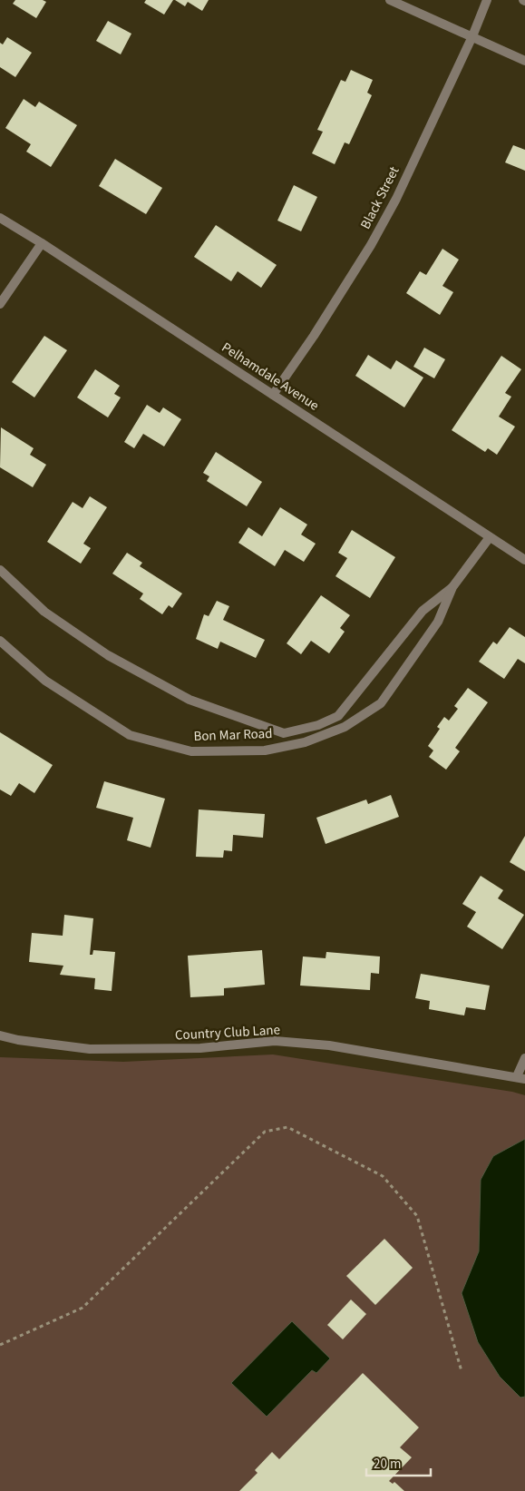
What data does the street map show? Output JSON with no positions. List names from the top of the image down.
{
  "streets": {
    "street": [
      "Black Street",
      "Pelhamdale Avenue",
      "Bon Mar Road",
      "Country Club Lane"
    ]
  },
  "crossings": [
    ["Black Street", "Pelhamdale Avenue"],
    ["Pelhamdale Avenue", "Bon Mar Road"]
  ],
  "scale_bar": "20 m"
}
